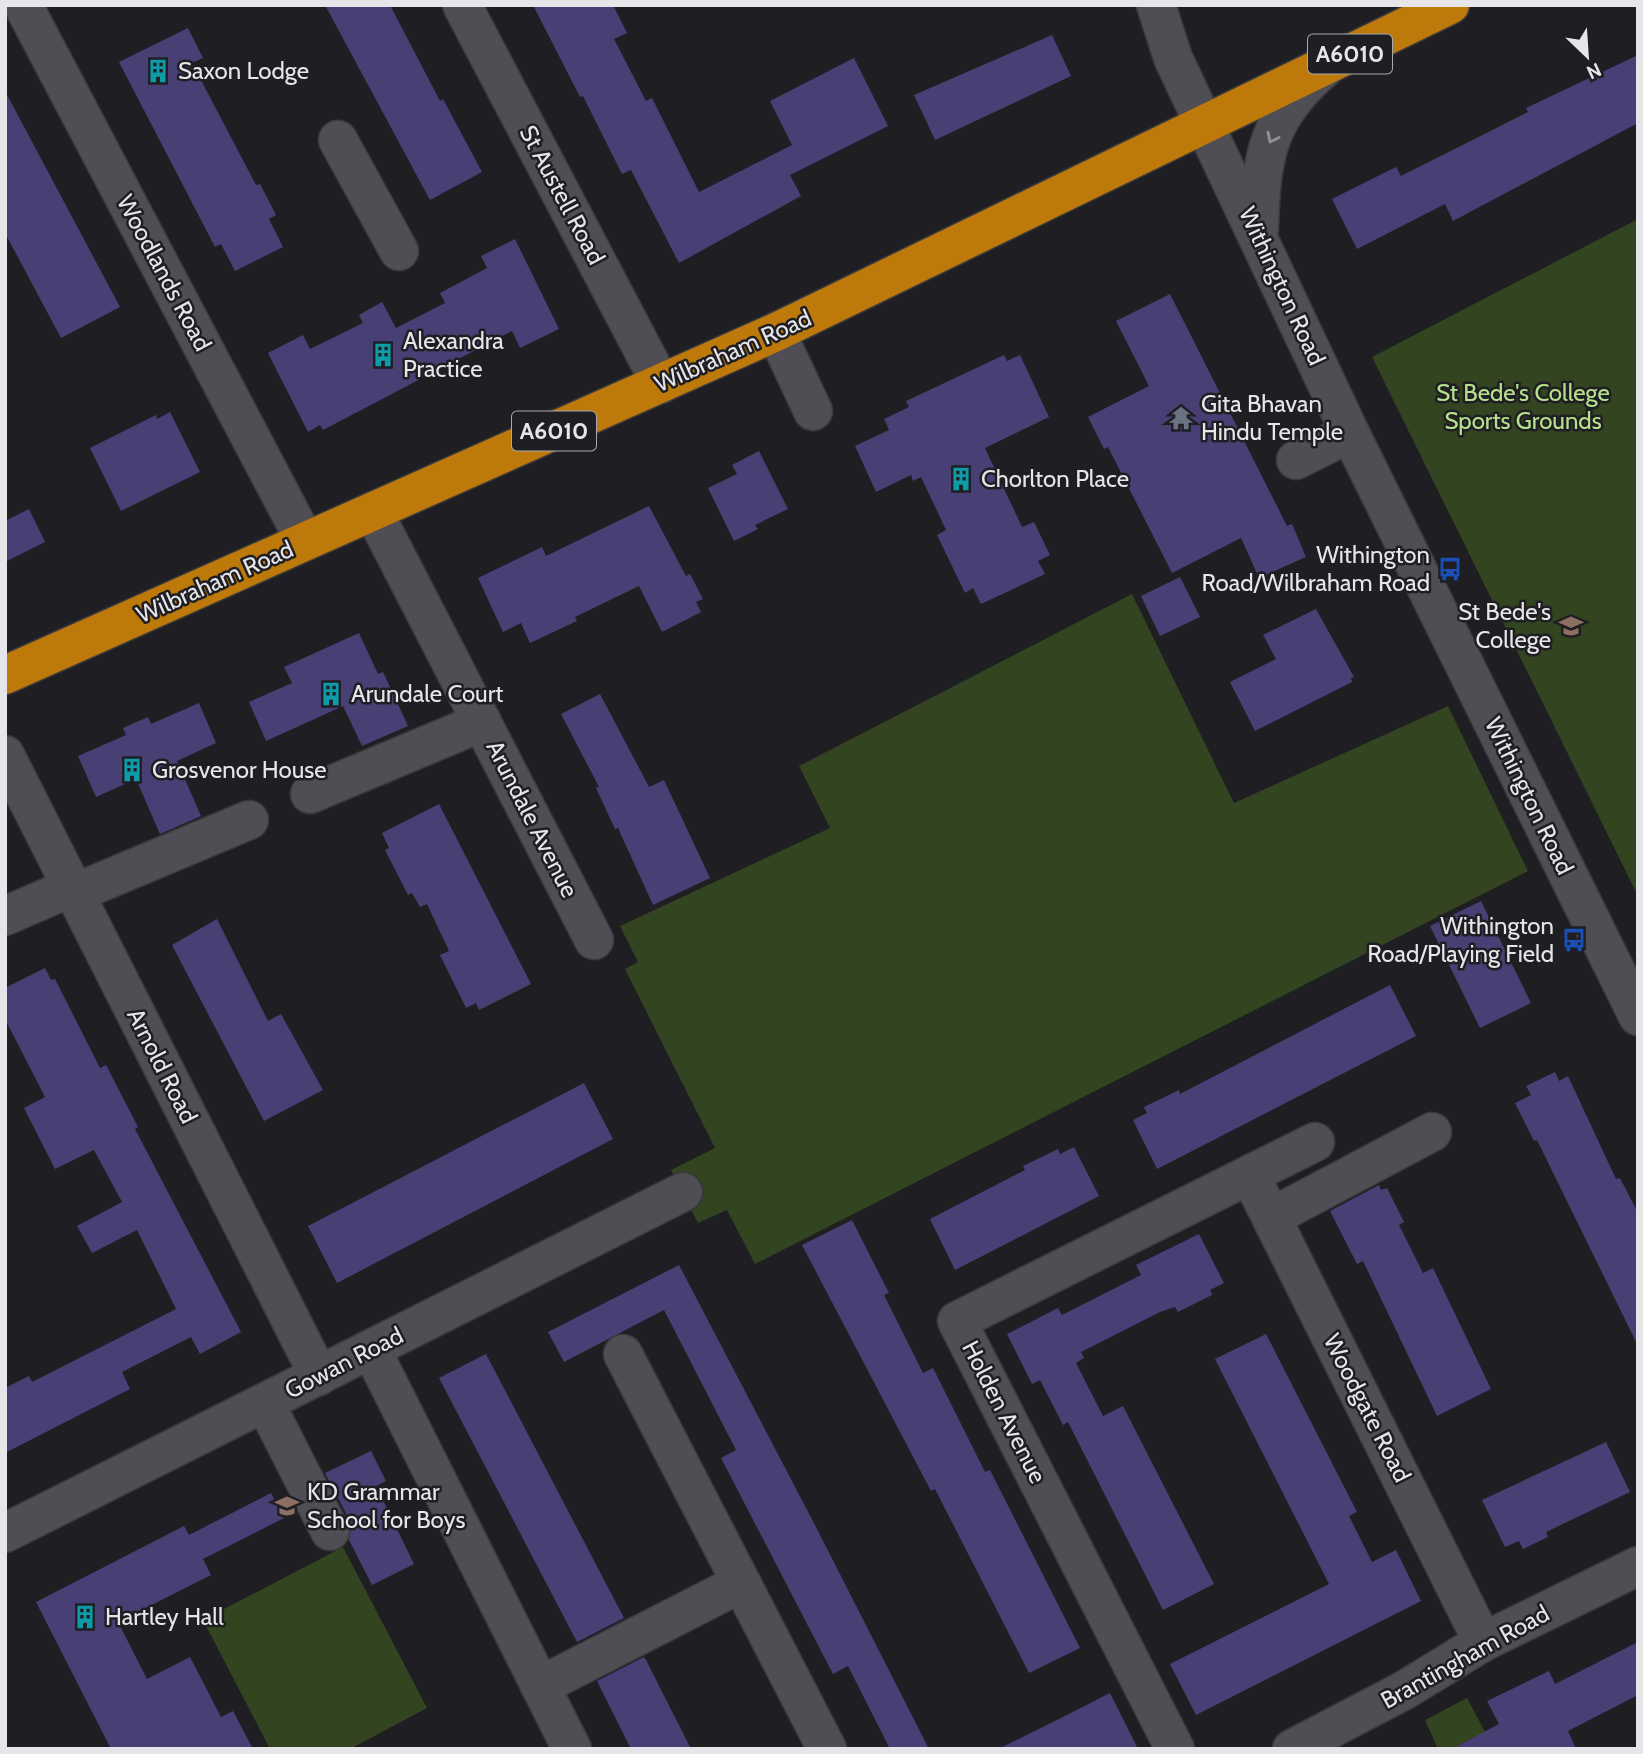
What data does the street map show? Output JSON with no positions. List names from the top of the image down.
{
  "streets": {
    "highway": ["A6010", "Wilbraham Road"],
    "street": [
      "St Austell Road",
      "Woodlands Road",
      "Withington Road",
      "Arundale Avenue",
      "Arnold Road",
      "Gowan Road",
      "Woodgate Road",
      "Holden Avenue",
      "Brantingham Road"
    ]
  },
  "crossings": [
    ["St Austell Road", "Wilbraham Road"],
    ["Woodlands Road", "Wilbraham Road"],
    ["Withington Road", "Wilbraham Road"],
    ["Wilbraham Road", "Arundale Avenue"],
    ["Arnold Road", "Gowan Road"],
    ["Woodgate Road", "Holden Avenue"],
    ["Woodgate Road", "Brantingham Road"]
  ],
  "parks": ["St Bede's College Sports Grounds"],
  "places": {
    "building": [
      "Saxon Lodge",
      "Alexandra Practice",
      "Chorlton Place",
      "Arundale Court",
      "Grosvenor House",
      "Hartley Hall"
    ],
    "temple": ["Gita Bhavan Hindu Temple"],
    "bus stop": ["Withington Road/Wilbraham Road", "Withington Road/Playing Field"],
    "school or university": ["St Bede's College", "KD Grammar School for Boys"]
  },
  "north": "bottom right"
}
